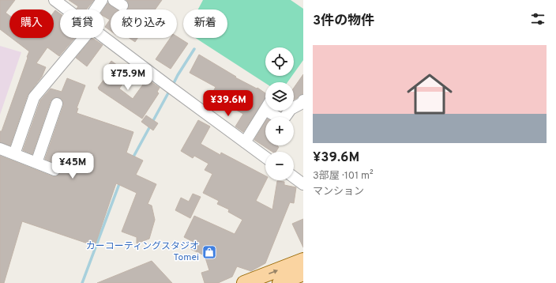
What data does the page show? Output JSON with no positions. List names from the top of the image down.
{
  "places": {
    "shop": ["カーコーティングスタジオ Tomei"]
  },
  "page": {
    "heading": "3件の物件",
    "chip": [
      "購入",
      "賃貸",
      "絞り込み",
      "新着"
    ],
    "list": [
      {
        "name": "¥39.6M",
        "note": "3部屋 · 101 m² · マンション"
      }
    ],
    "map_buttons": ["+", "−"],
    "price": ["¥75.9M", "¥39.6M", "¥45M"]
  }
}
